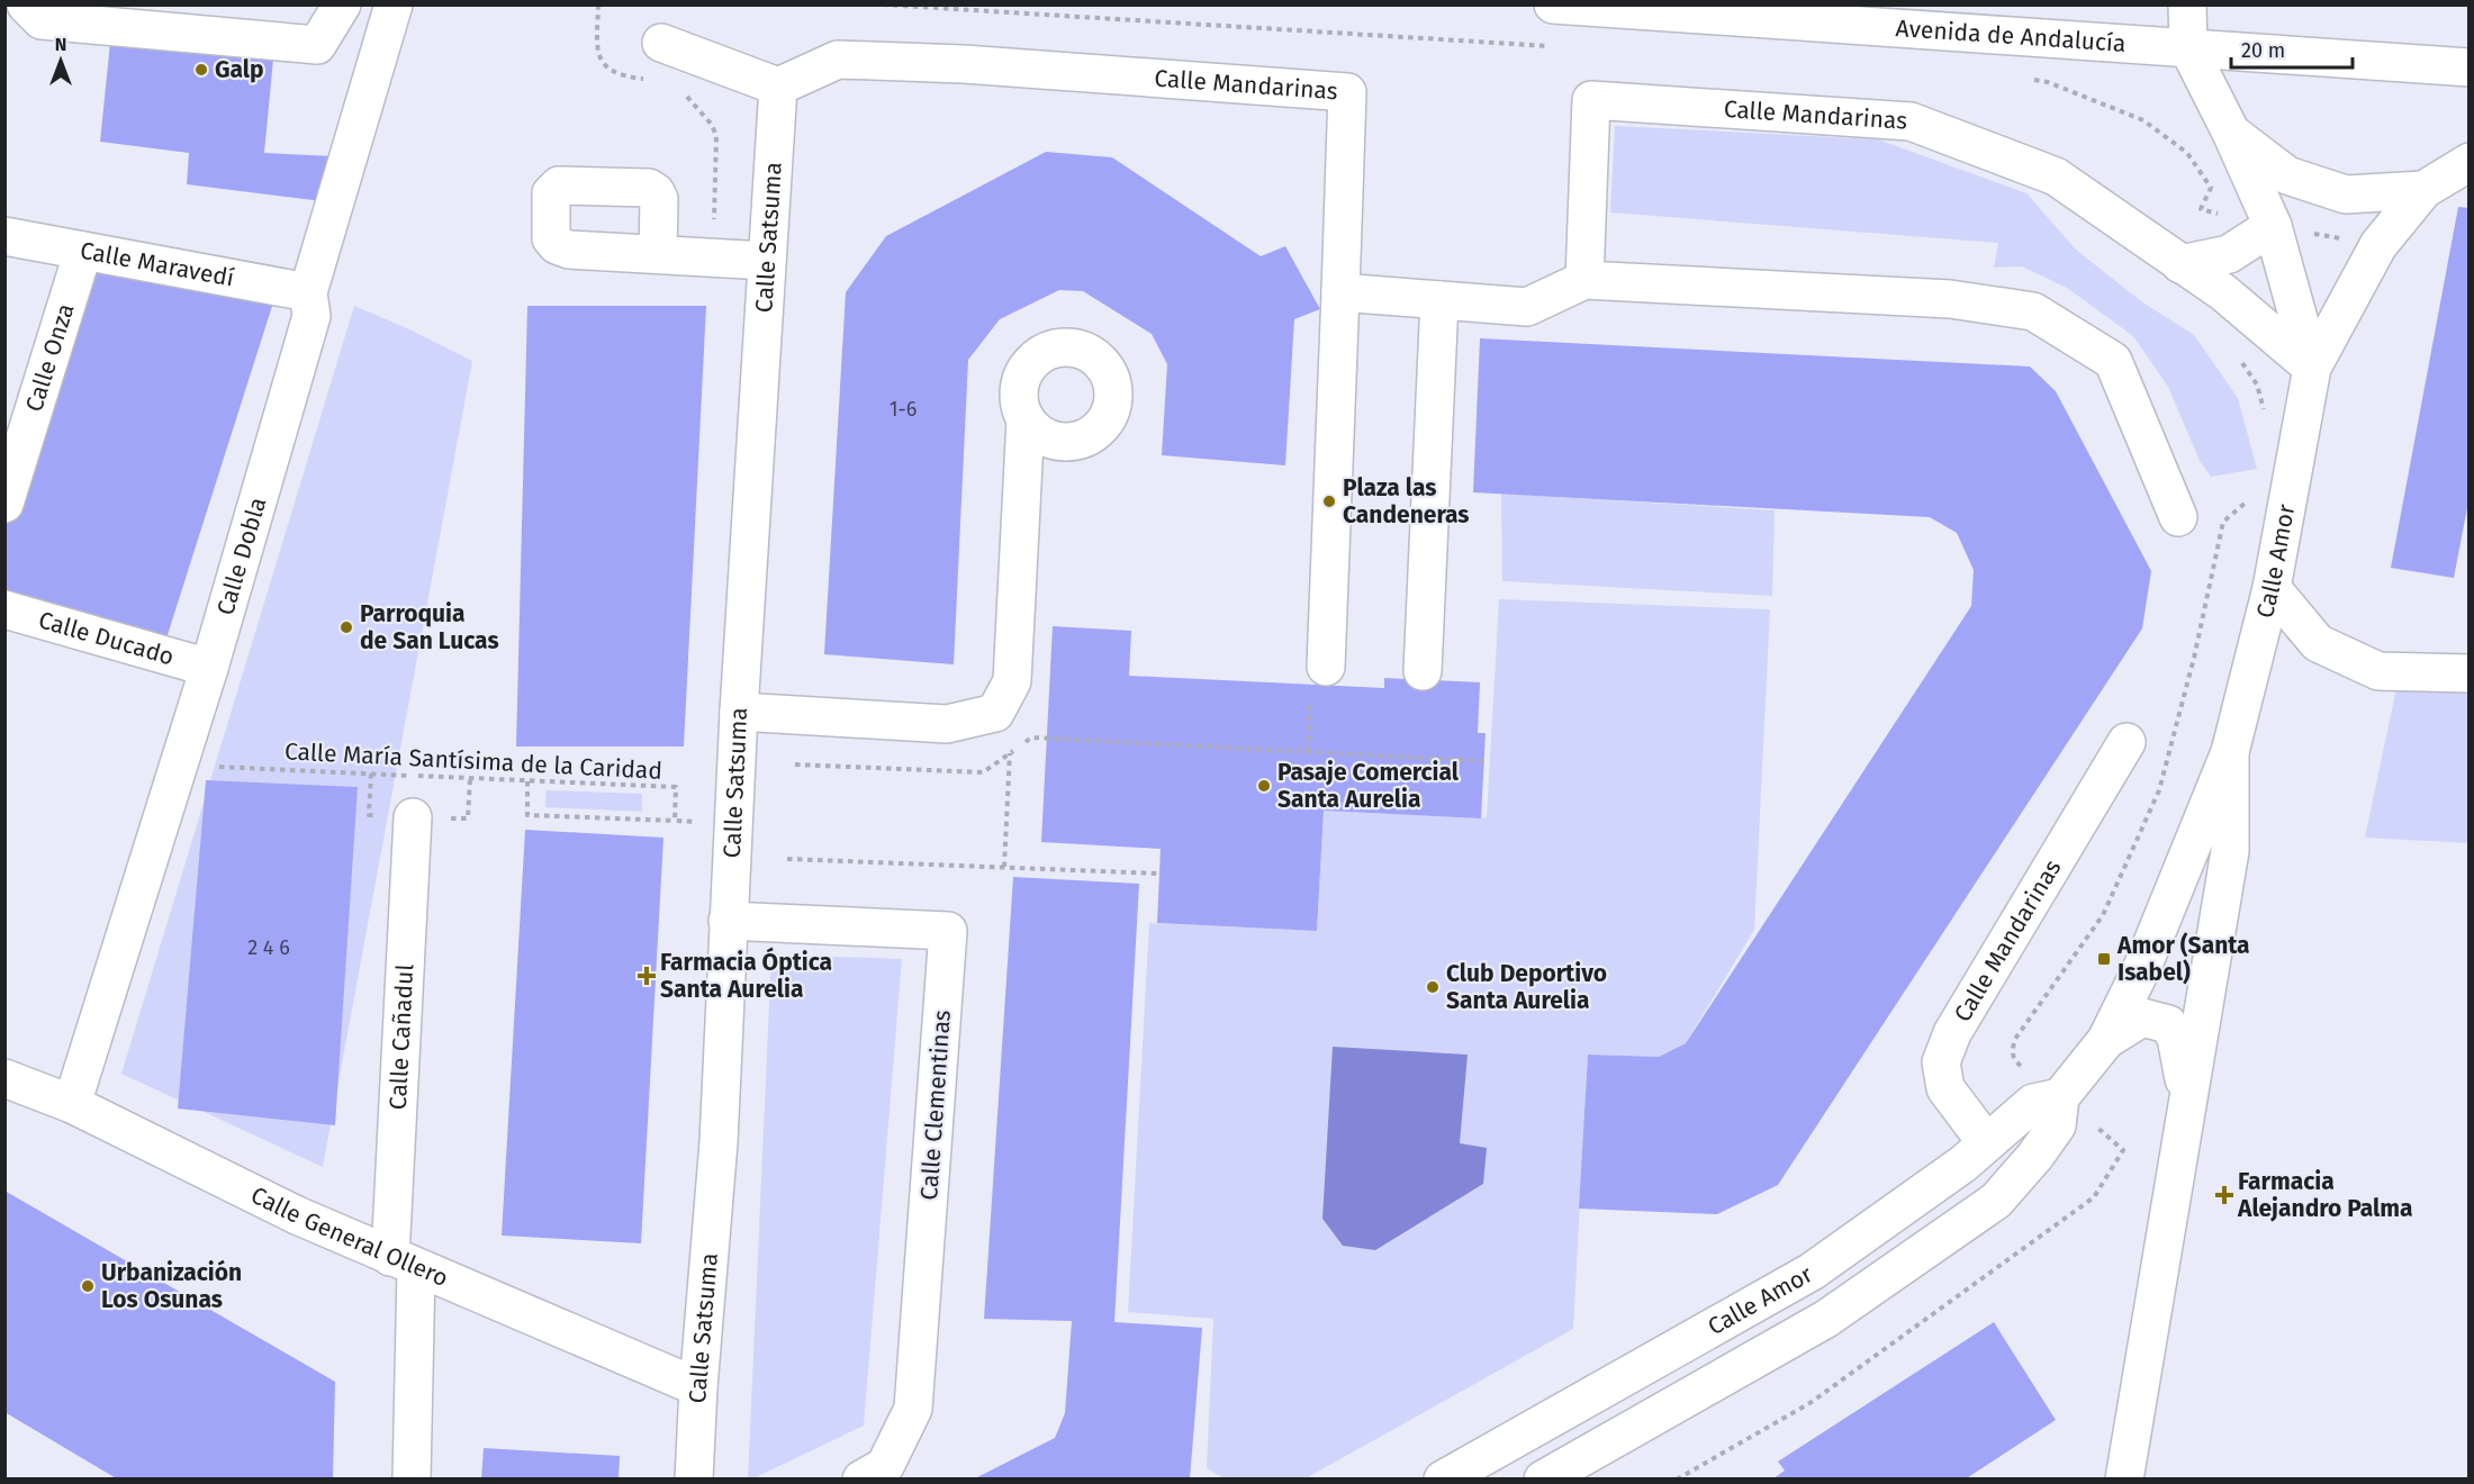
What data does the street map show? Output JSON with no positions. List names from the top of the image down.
{
  "streets": {
    "street": [
      "Avenida de Andalucía",
      "Calle Mandarinas",
      "Calle Satsuma",
      "Calle Maravedí",
      "Calle Onza",
      "Calle Dobla",
      "Calle Amor",
      "Calle Ducado",
      "Calle Cañadul",
      "Calle Clementinas",
      "Calle General Ollero"
    ],
    "path": ["Calle María Santísima de la Caridad"]
  },
  "crossings": [
    ["Avenida de Andalucía", "Calle Amor"],
    ["Calle Mandarinas", "Calle Satsuma"],
    ["Calle Mandarinas", "Calle Amor"],
    ["Calle Satsuma", "Calle Clementinas"],
    ["Calle Satsuma", "Calle General Ollero"],
    ["Calle Maravedí", "Calle Onza"],
    ["Calle Maravedí", "Calle Dobla"],
    ["Calle Dobla", "Calle Ducado"],
    ["Calle Dobla", "Calle María Santísima de la Caridad"],
    ["Calle Dobla", "Calle General Ollero"],
    ["Calle Cañadul", "Calle General Ollero"]
  ],
  "places": {
    "other": [
      "Galp",
      "Plaza las Candeneras",
      "Parroquia de San Lucas",
      "Pasaje Comercial Santa Aurelia",
      "Club Deportivo Santa Aurelia",
      "Urbanización Los Osunas"
    ],
    "transit": ["Amor (Santa Isabel)"],
    "health": ["Farmacia Óptica Santa Aurelia", "Farmacia Alejandro Palma"]
  },
  "house_numbers": ["1-6", "2 4 6"],
  "scale_bar": "20 m",
  "north": "top"
}
